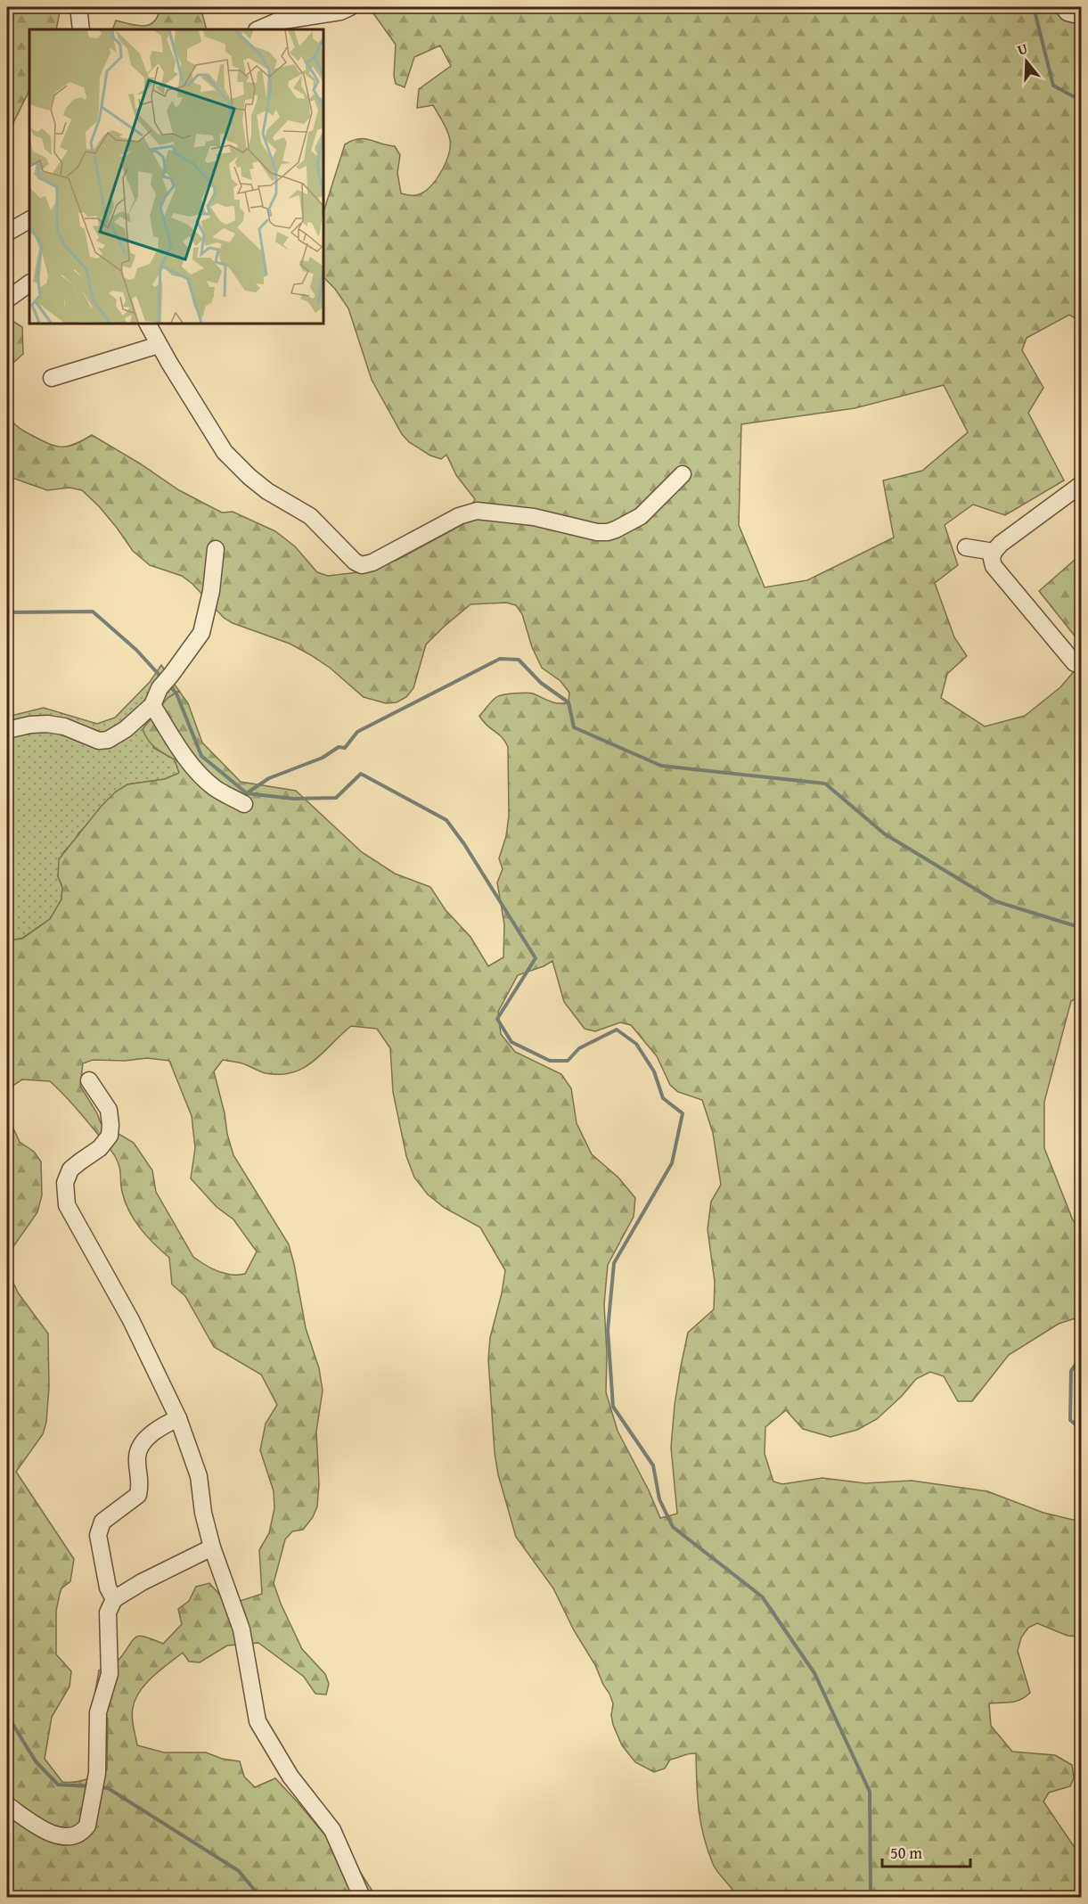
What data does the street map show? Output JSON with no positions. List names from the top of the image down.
{
  "scale_bar": "50 m",
  "north": "top"
}
